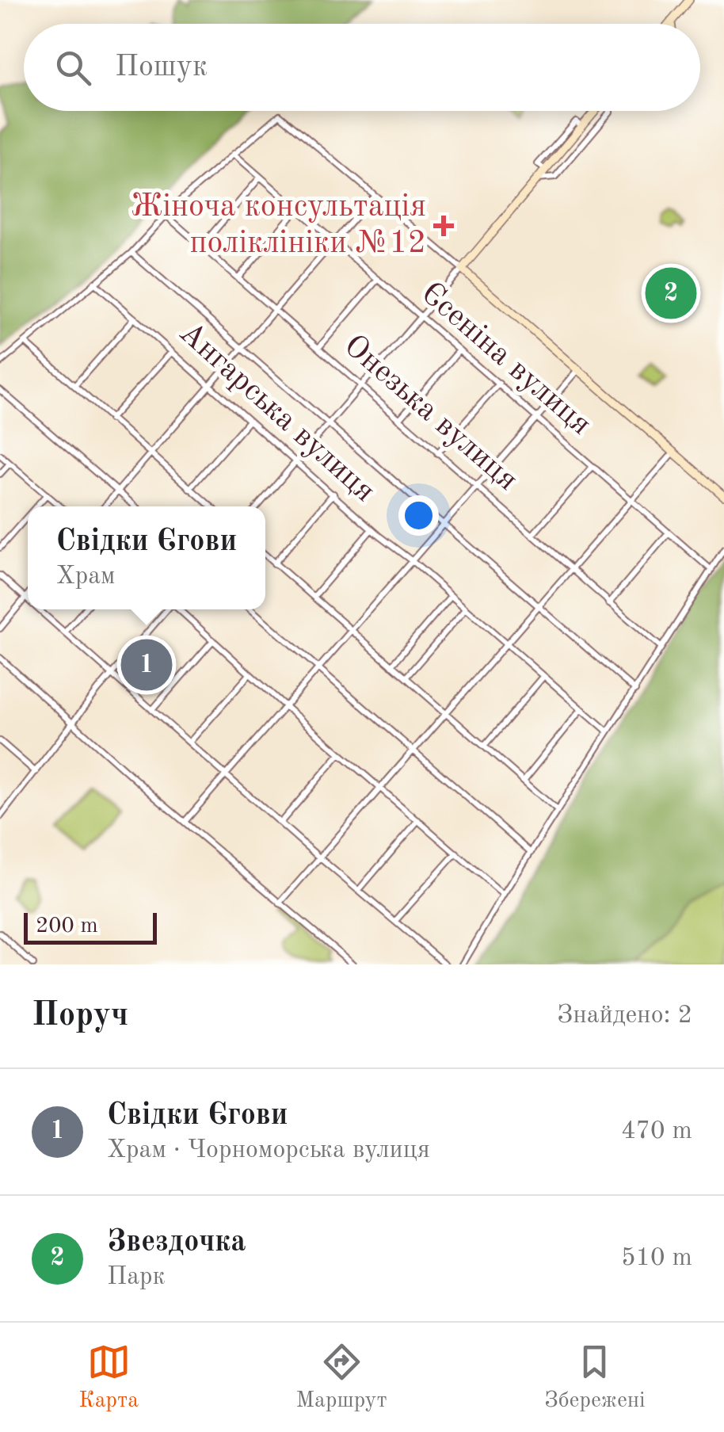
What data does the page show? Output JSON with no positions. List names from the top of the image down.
{
  "streets": {
    "street": ["Єсеніна вулиця", "Ангарська вулиця", "Онезька вулиця"]
  },
  "places": {
    "health": ["Жіноча консультація поліклініки №12"]
  },
  "scale_bar": "200 m",
  "page": {
    "search": "Пошук",
    "pins": ["2", "1"],
    "popup": ["Свідки Єгови", "Храм"],
    "scale": "200 m",
    "heading": ["Поруч", "Знайдено: 2"],
    "list": [
      {
        "mark": "1",
        "name": "Свідки Єгови",
        "note": "Храм · Чорноморська вулиця",
        "value": "470 m"
      },
      {
        "mark": "2",
        "name": "Звездочка",
        "note": "Парк",
        "value": "510 m"
      }
    ],
    "nav": ["Карта", "Маршрут", "Збережені"]
  }
}
